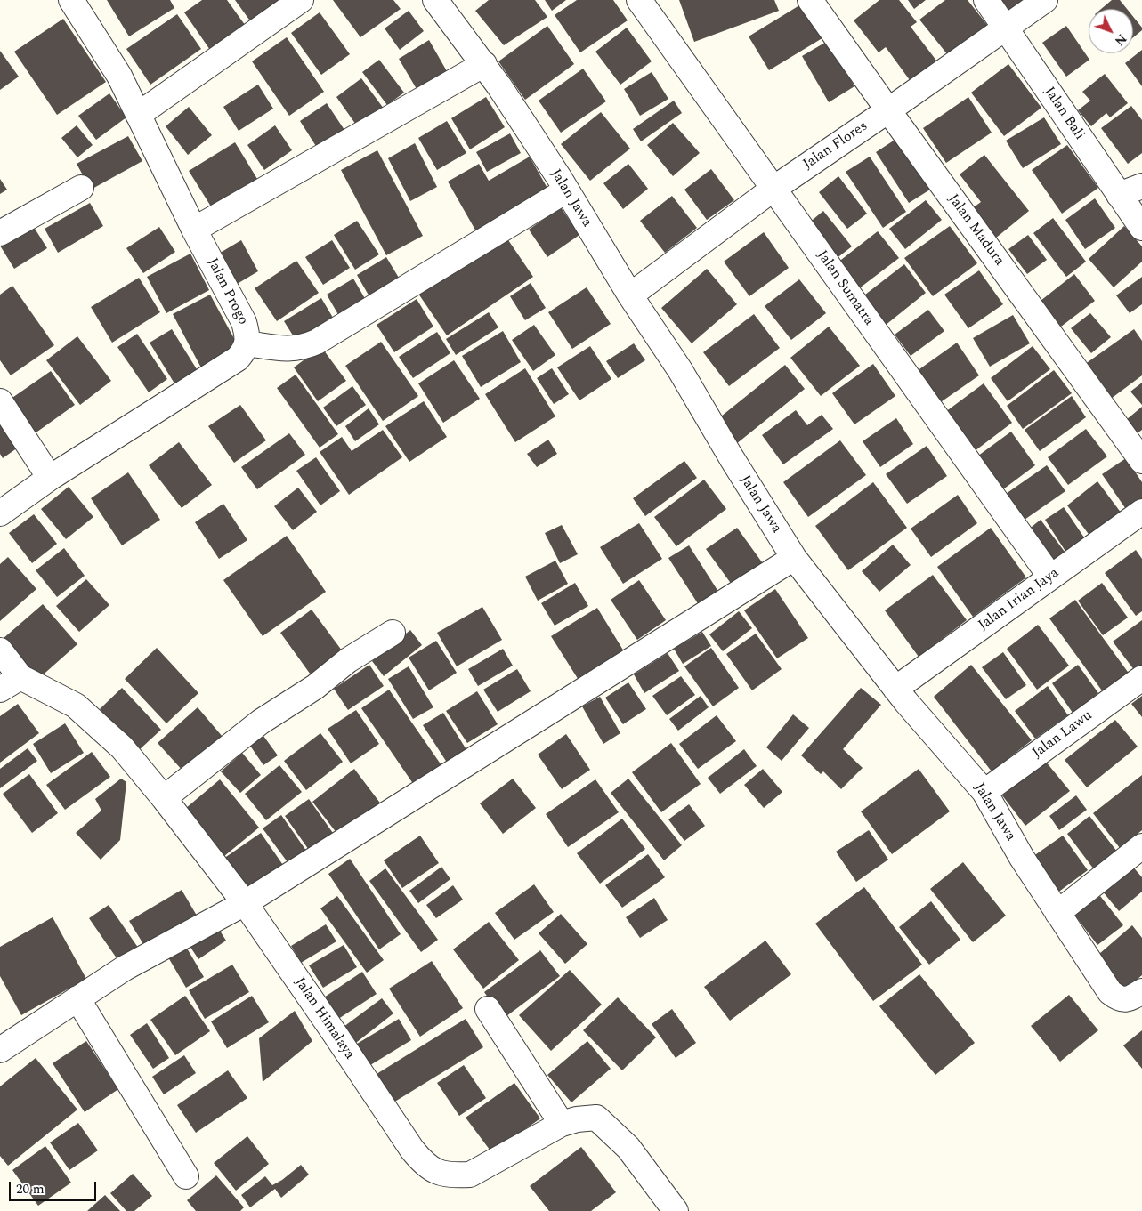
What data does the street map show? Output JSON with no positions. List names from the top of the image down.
{
  "streets": {
    "street": [
      "Jalan Bali",
      "Jalan Flores",
      "Jalan Jawa",
      "Jalan Madura",
      "Jalan Sumatra",
      "Jalan Progo",
      "Jalan Irian Jaya",
      "Jalan Lawu",
      "Jalan Himalaya"
    ]
  },
  "crossings": [
    ["Jalan Bali", "Jalan Flores"],
    ["Jalan Flores", "Jalan Jawa"],
    ["Jalan Flores", "Jalan Madura"],
    ["Jalan Flores", "Jalan Sumatra"],
    ["Jalan Jawa", "Jalan Irian Jaya"],
    ["Jalan Jawa", "Jalan Lawu"],
    ["Jalan Sumatra", "Jalan Irian Jaya"]
  ],
  "scale_bar": "20 m",
  "north": "bottom right"
}
